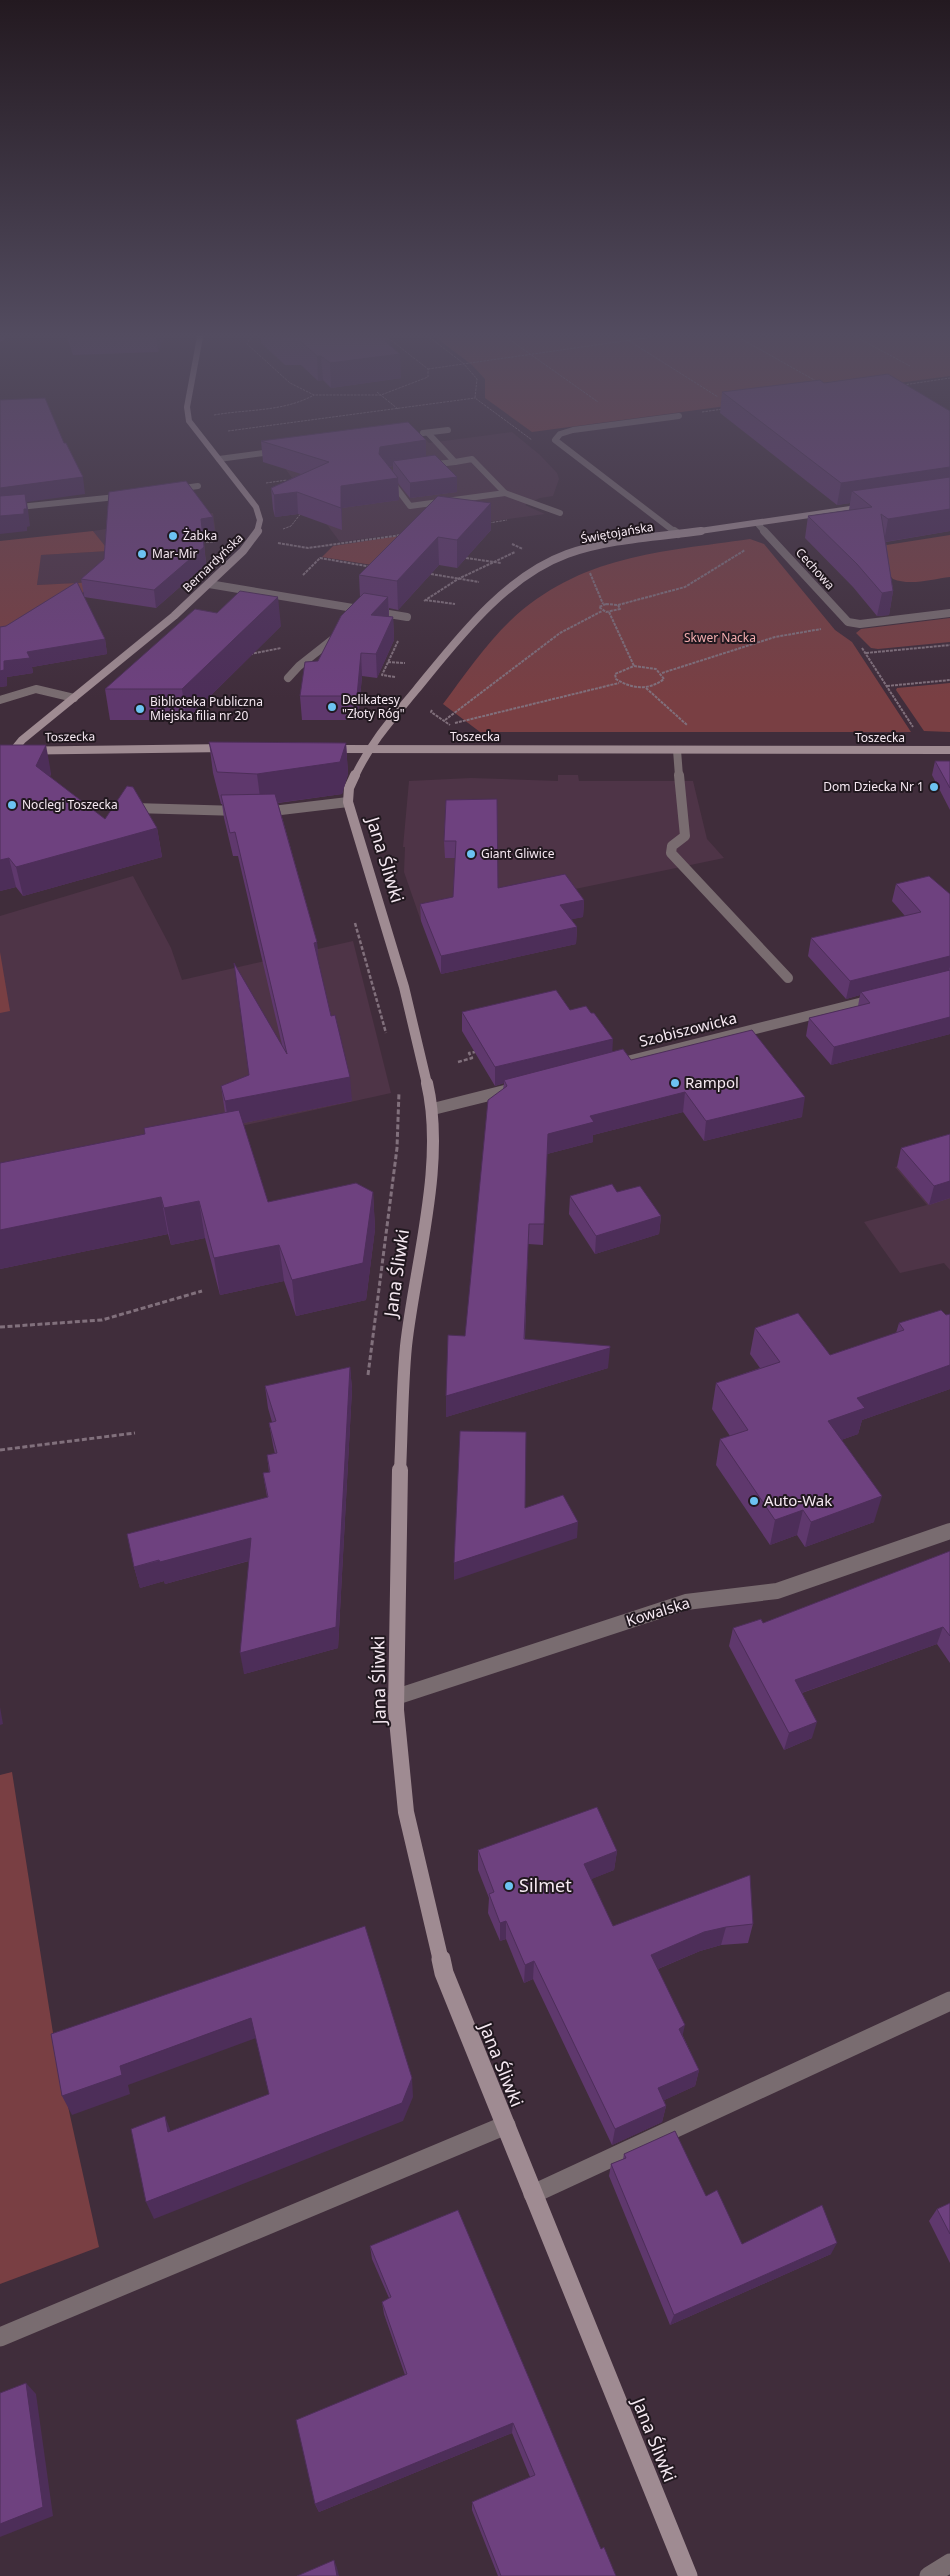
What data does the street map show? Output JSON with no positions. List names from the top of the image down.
{
  "streets": {
    "street": [
      "Świętojańska",
      "Bernardyńska",
      "Cechowa",
      "Toszecka",
      "Jana Śliwki",
      "Szobiszowicka",
      "Kowalska"
    ]
  },
  "crossings": [
    ["Świętojańska", "Cechowa"],
    ["Świętojańska", "Toszecka"],
    ["Bernardyńska", "Toszecka"],
    ["Jana Śliwki", "Kowalska"]
  ],
  "parks": ["Skwer Nacka"],
  "places": [
    "Żabka",
    "Mar-Mir",
    "Delikatesy \"Złoty Róg\"",
    "Biblioteka Publiczna Miejska filia nr 20",
    "Dom Dziecka Nr 1",
    "Noclegi Toszecka",
    "Giant Gliwice",
    "Rampol",
    "Auto-Wak",
    "Silmet"
  ]
}
